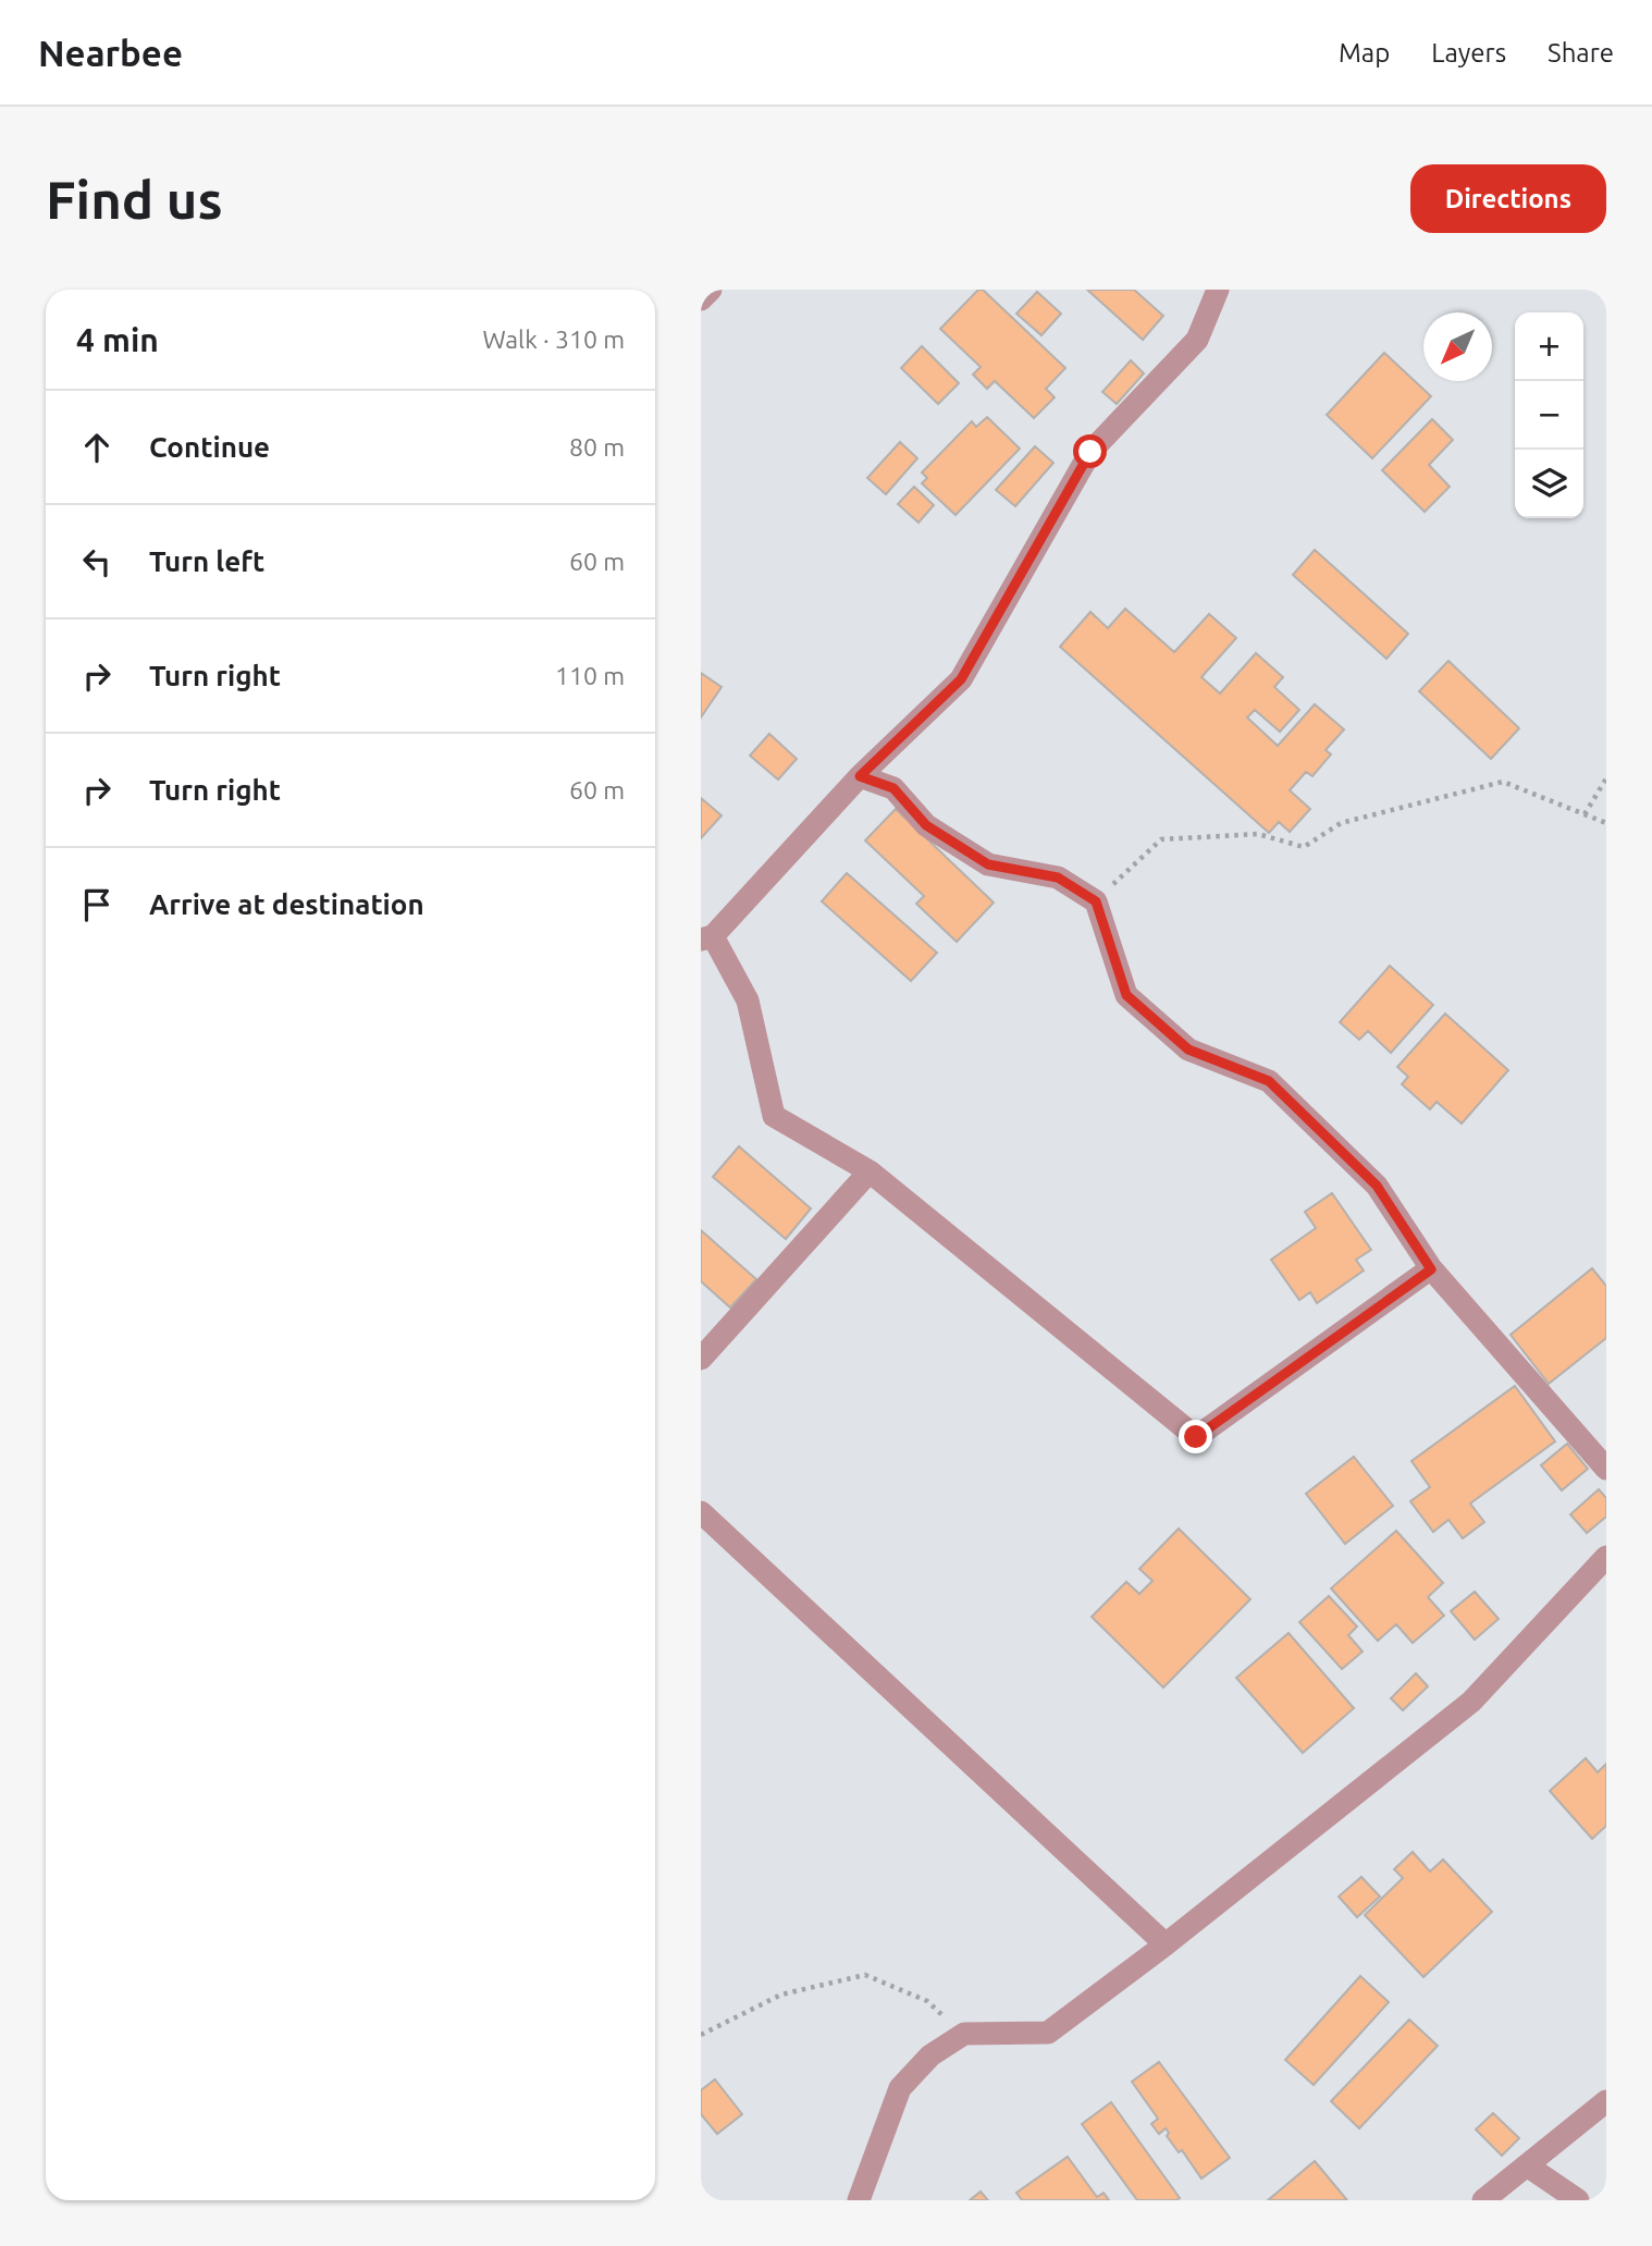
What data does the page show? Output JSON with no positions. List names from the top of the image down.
{
  "north": "bottom left",
  "page": {
    "header": "Nearbee",
    "nav": ["Map", "Layers", "Share"],
    "buttons": "Directions",
    "title": "Find us",
    "heading": ["4 min", "Walk · 310 m"],
    "map_buttons": ["+", "−"],
    "list": [
      ["Continue", "80 m"],
      ["Turn left", "60 m"],
      ["Turn right", "110 m"],
      ["Turn right", "60 m"],
      "Arrive at destination"
    ]
  }
}
